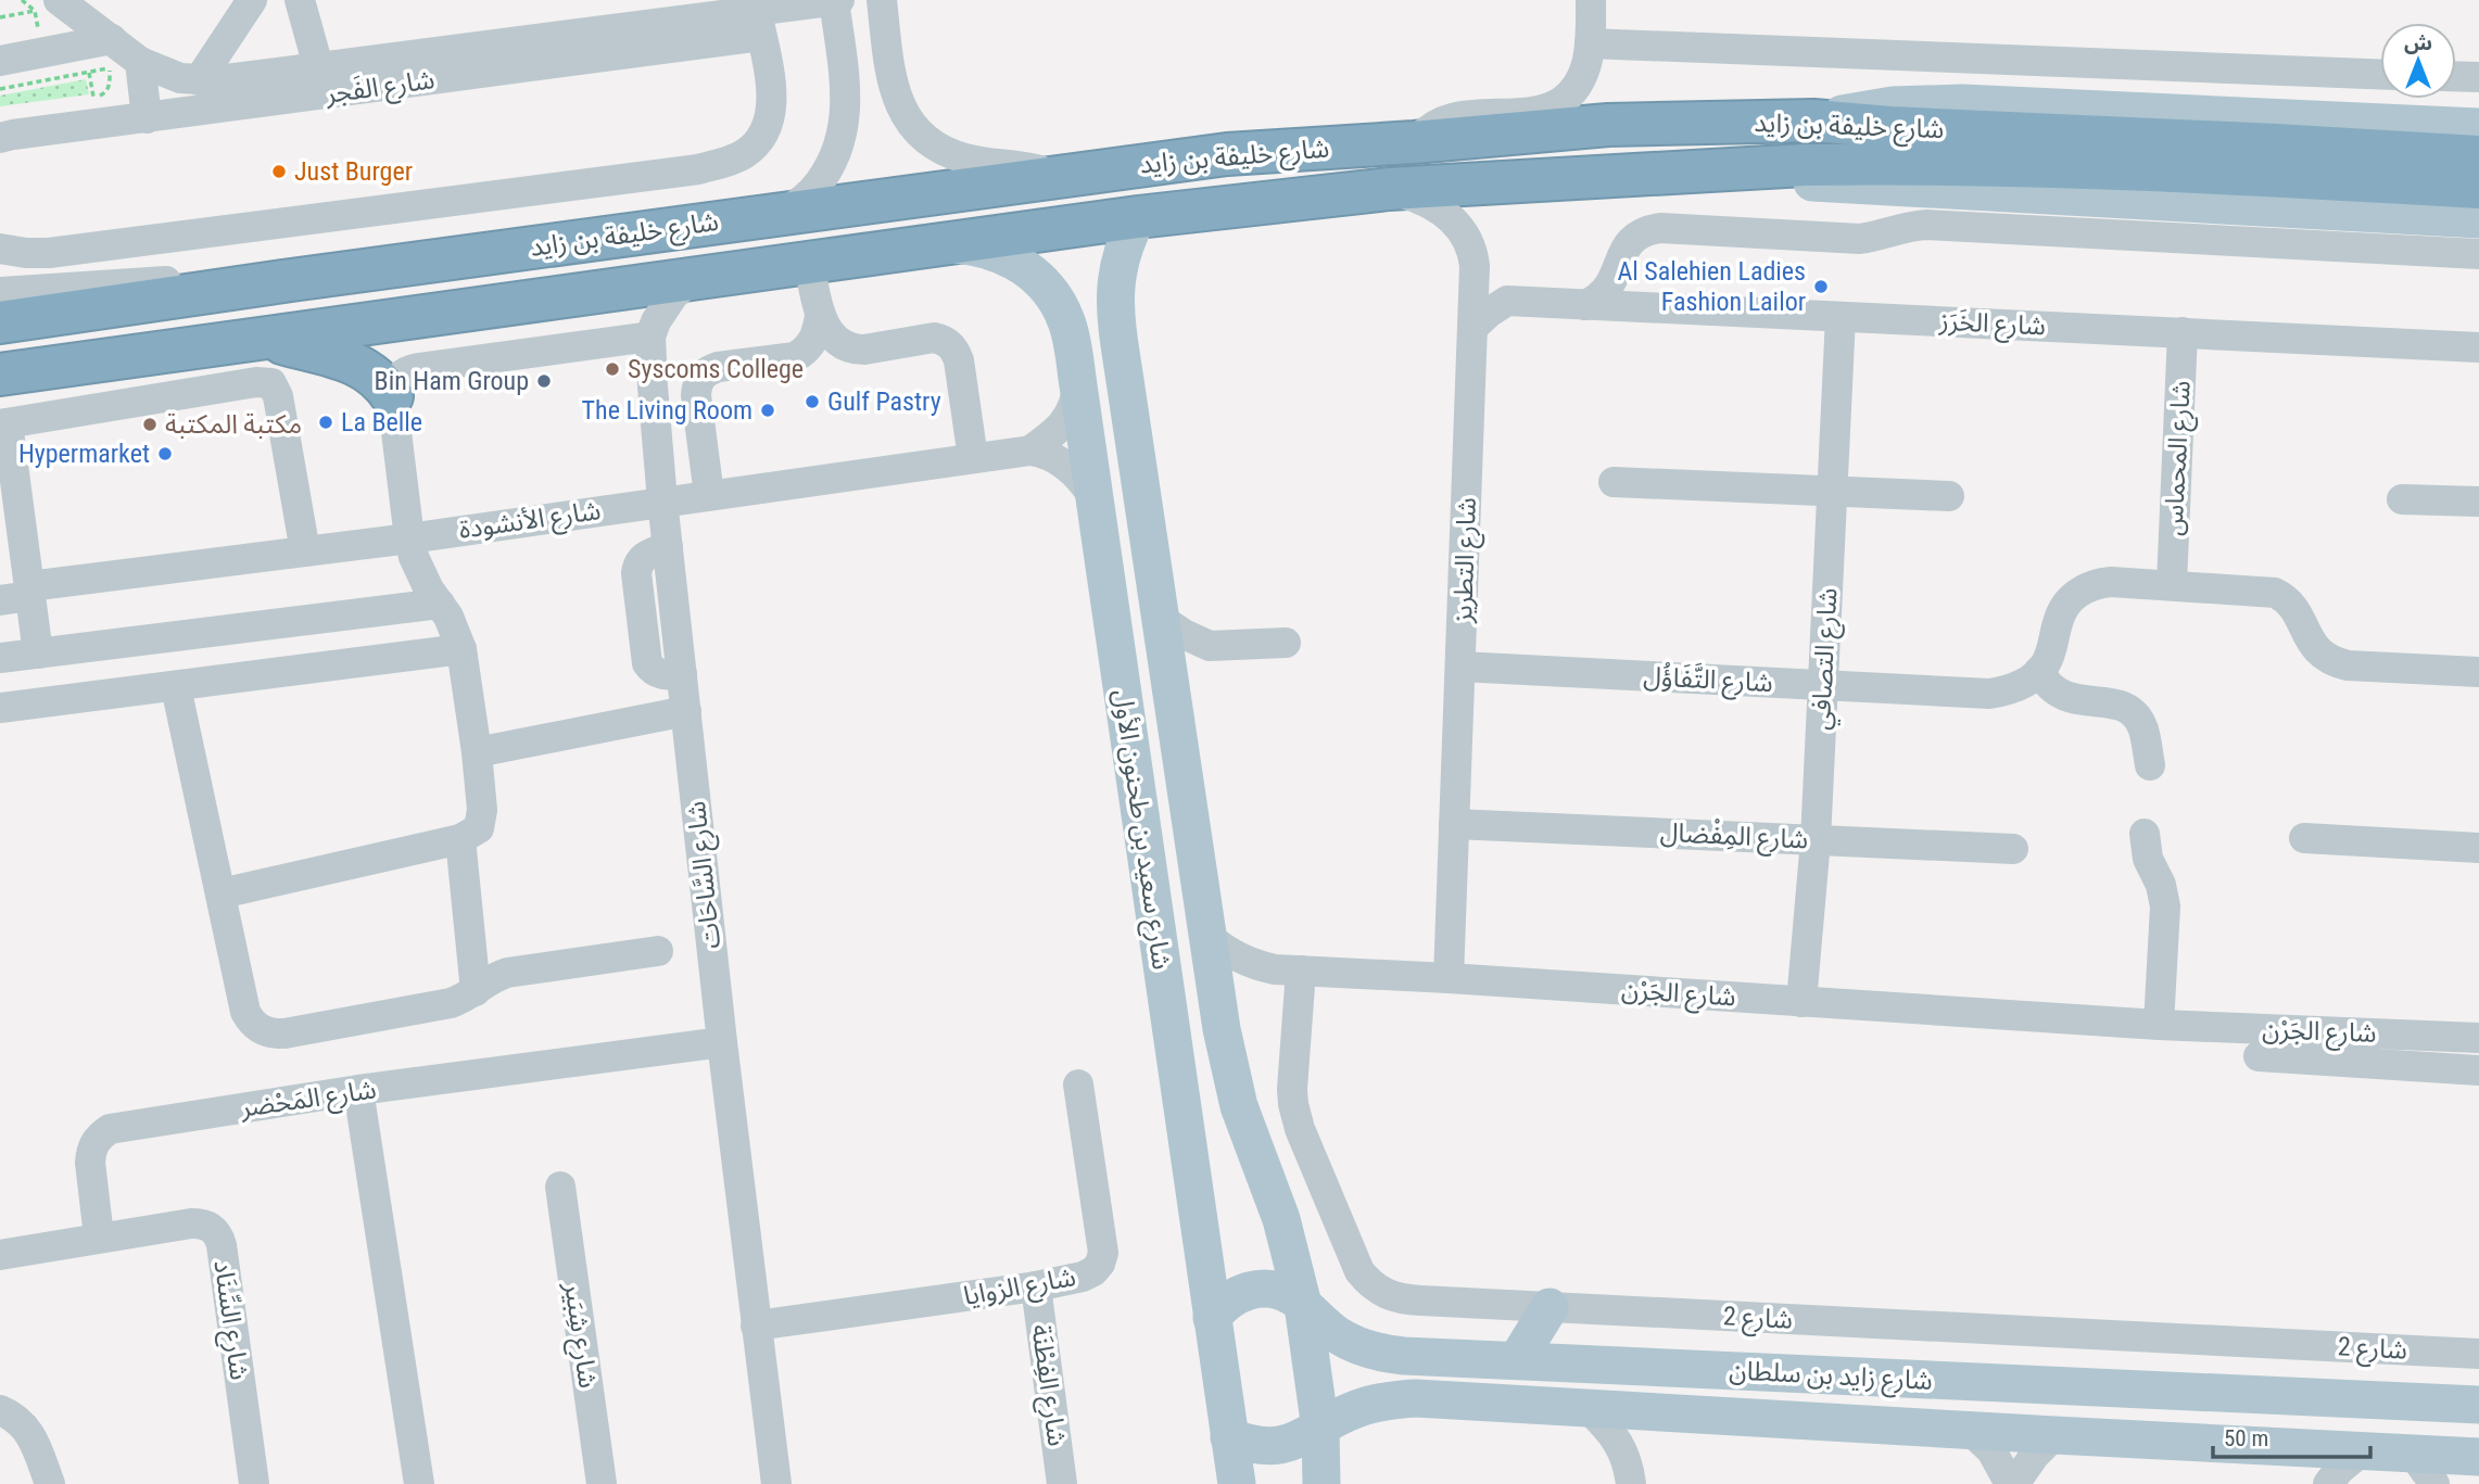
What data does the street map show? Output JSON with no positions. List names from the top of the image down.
{
  "streets": {
    "highway": ["شارع خليفة بن زايد"],
    "main road": ["شارع سعيد بن طحنون الأول", "شارع زايد بن سلطان"],
    "street": [
      "شارع الفَجر",
      "شارع الخَرَز",
      "شارع المحماس",
      "شارع الأنشودة",
      "شارع التطريز",
      "شارع التصافي",
      "شارع التَّفَاؤُل",
      "شارع المِفْضال",
      "شارع السَّاحَات",
      "شارع الجَرْن",
      "شارع المَحْضر",
      "شارع الزوايا",
      "شارع 2",
      "شارع السِّنَاد",
      "شارع شِبَير",
      "شارع الفِطْنَة"
    ]
  },
  "crossings": [
    ["شارع خليفة بن زايد", "شارع التطريز"],
    ["شارع خليفة بن زايد", "شارع سعيد بن طحنون الأول"],
    ["شارع الخَرَز", "شارع المحماس"],
    ["شارع الخَرَز", "شارع التصافي"],
    ["شارع الأنشودة", "شارع السَّاحَات"],
    ["شارع التطريز", "شارع التَّفَاؤُل"],
    ["شارع التطريز", "شارع المِفْضال"],
    ["شارع التطريز", "شارع الجَرْن"],
    ["شارع التصافي", "شارع التَّفَاؤُل"],
    ["شارع التصافي", "شارع المِفْضال"],
    ["شارع التصافي", "شارع الجَرْن"],
    ["شارع سعيد بن طحنون الأول", "شارع الجَرْن"],
    ["شارع سعيد بن طحنون الأول", "شارع زايد بن سلطان"],
    ["شارع السَّاحَات", "شارع المَحْضر"],
    ["شارع السَّاحَات", "شارع الزوايا"],
    ["شارع الجَرْن", "شارع 2"],
    ["شارع المَحْضر", "شارع السِّنَاد"],
    ["شارع الزوايا", "شارع الفِطْنَة"]
  ],
  "places": [
    "Just Burger",
    "Al Salehien Ladies Fashion Lailor",
    "Syscoms College",
    "Bin Ham Group",
    "Gulf Pastry",
    "The Living Room",
    "La Belle",
    "مكتبة المكتبة",
    "Hypermarket"
  ],
  "scale_bar": "50 m",
  "north": "top"
}
